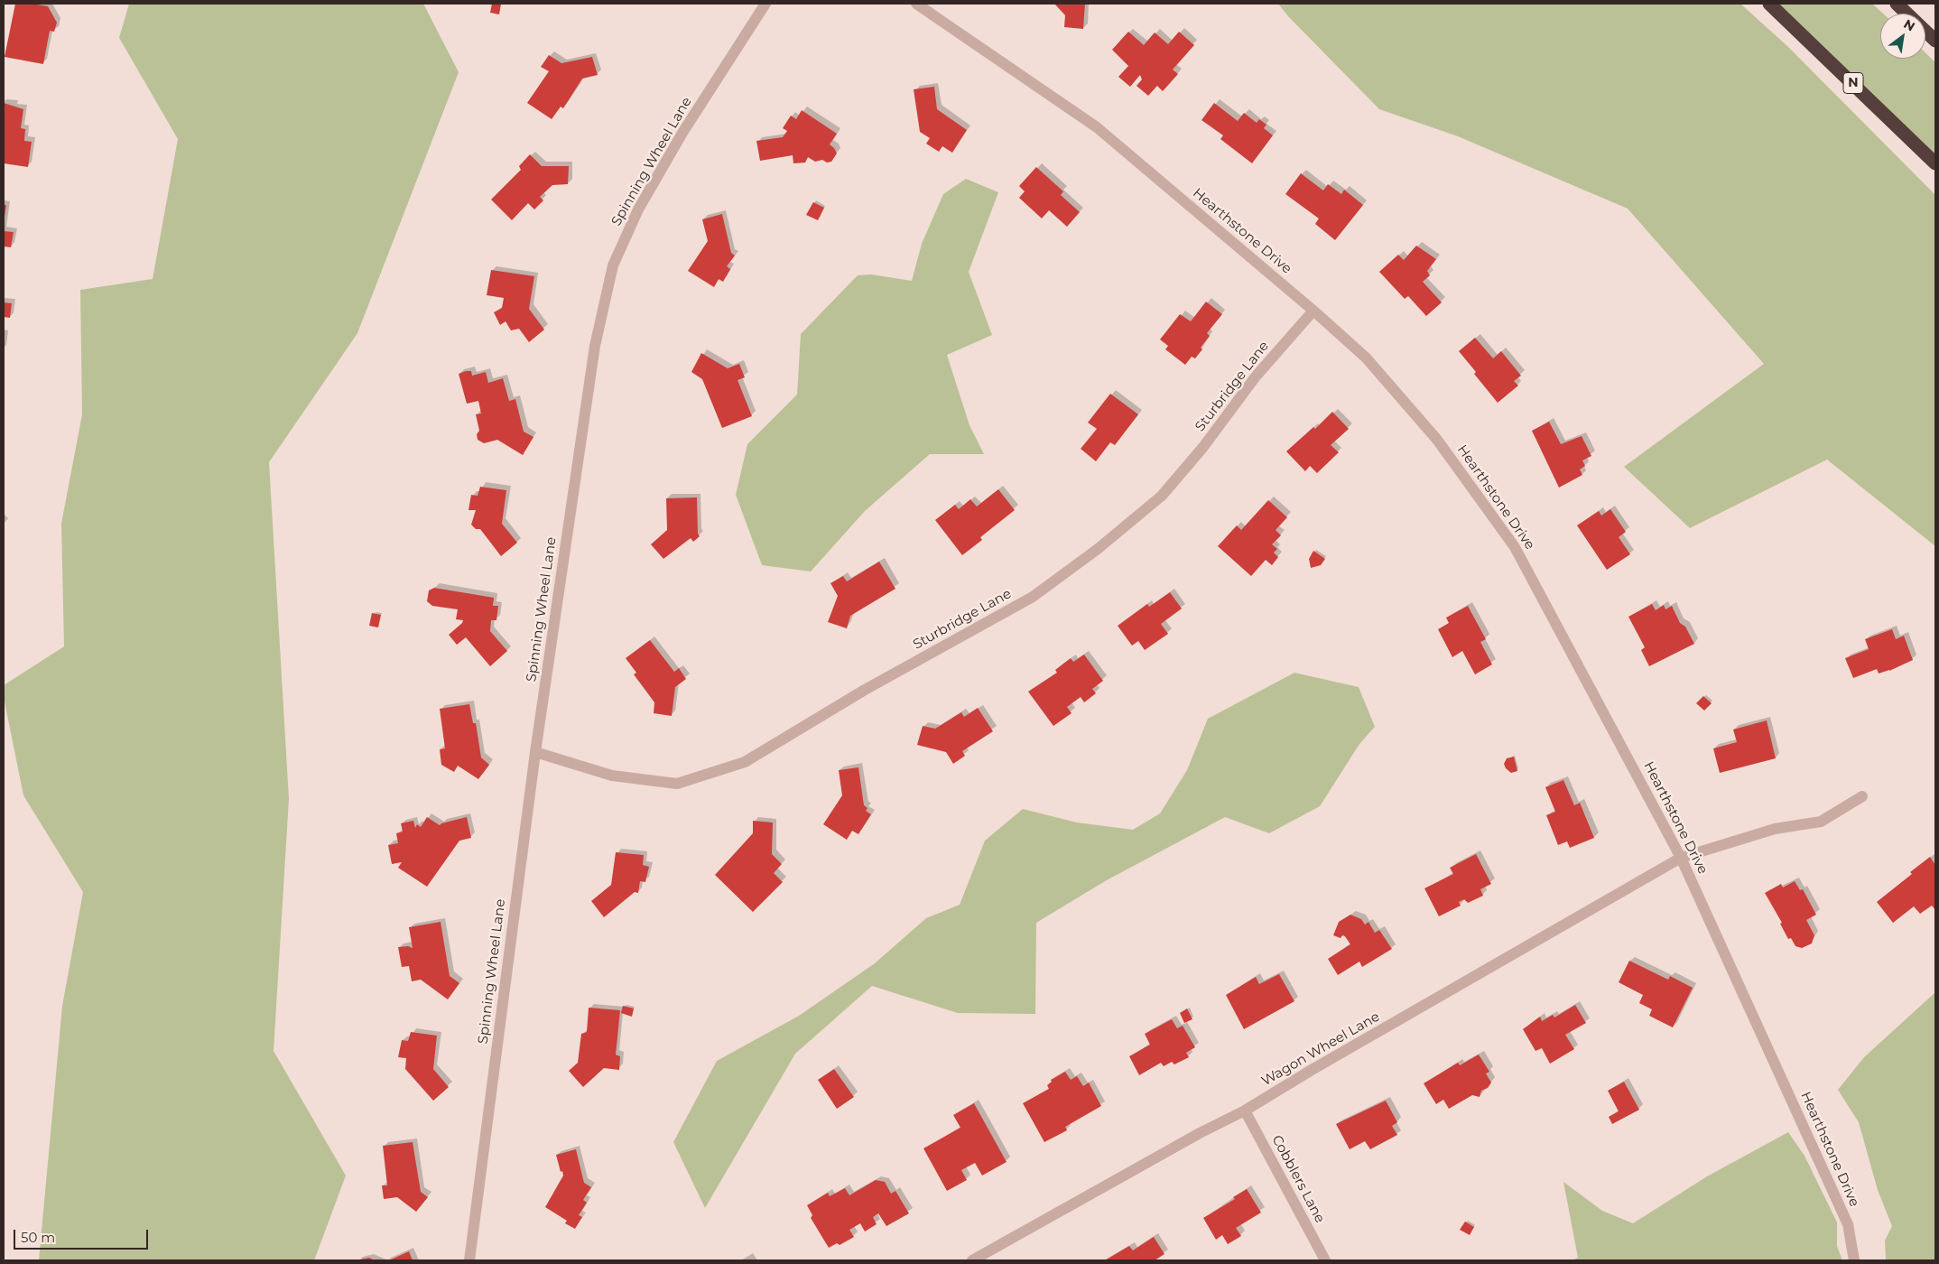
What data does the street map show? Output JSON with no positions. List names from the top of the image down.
{
  "streets": {
    "highway": ["N"],
    "street": [
      "Spinning Wheel Lane",
      "Hearthstone Drive",
      "Sturbridge Lane",
      "Wagon Wheel Lane",
      "Cobblers Lane"
    ]
  },
  "crossings": [
    ["Spinning Wheel Lane", "Sturbridge Lane"],
    ["Hearthstone Drive", "Sturbridge Lane"],
    ["Hearthstone Drive", "Wagon Wheel Lane"],
    ["Wagon Wheel Lane", "Cobblers Lane"]
  ],
  "scale_bar": "50 m",
  "north": "top right"
}
